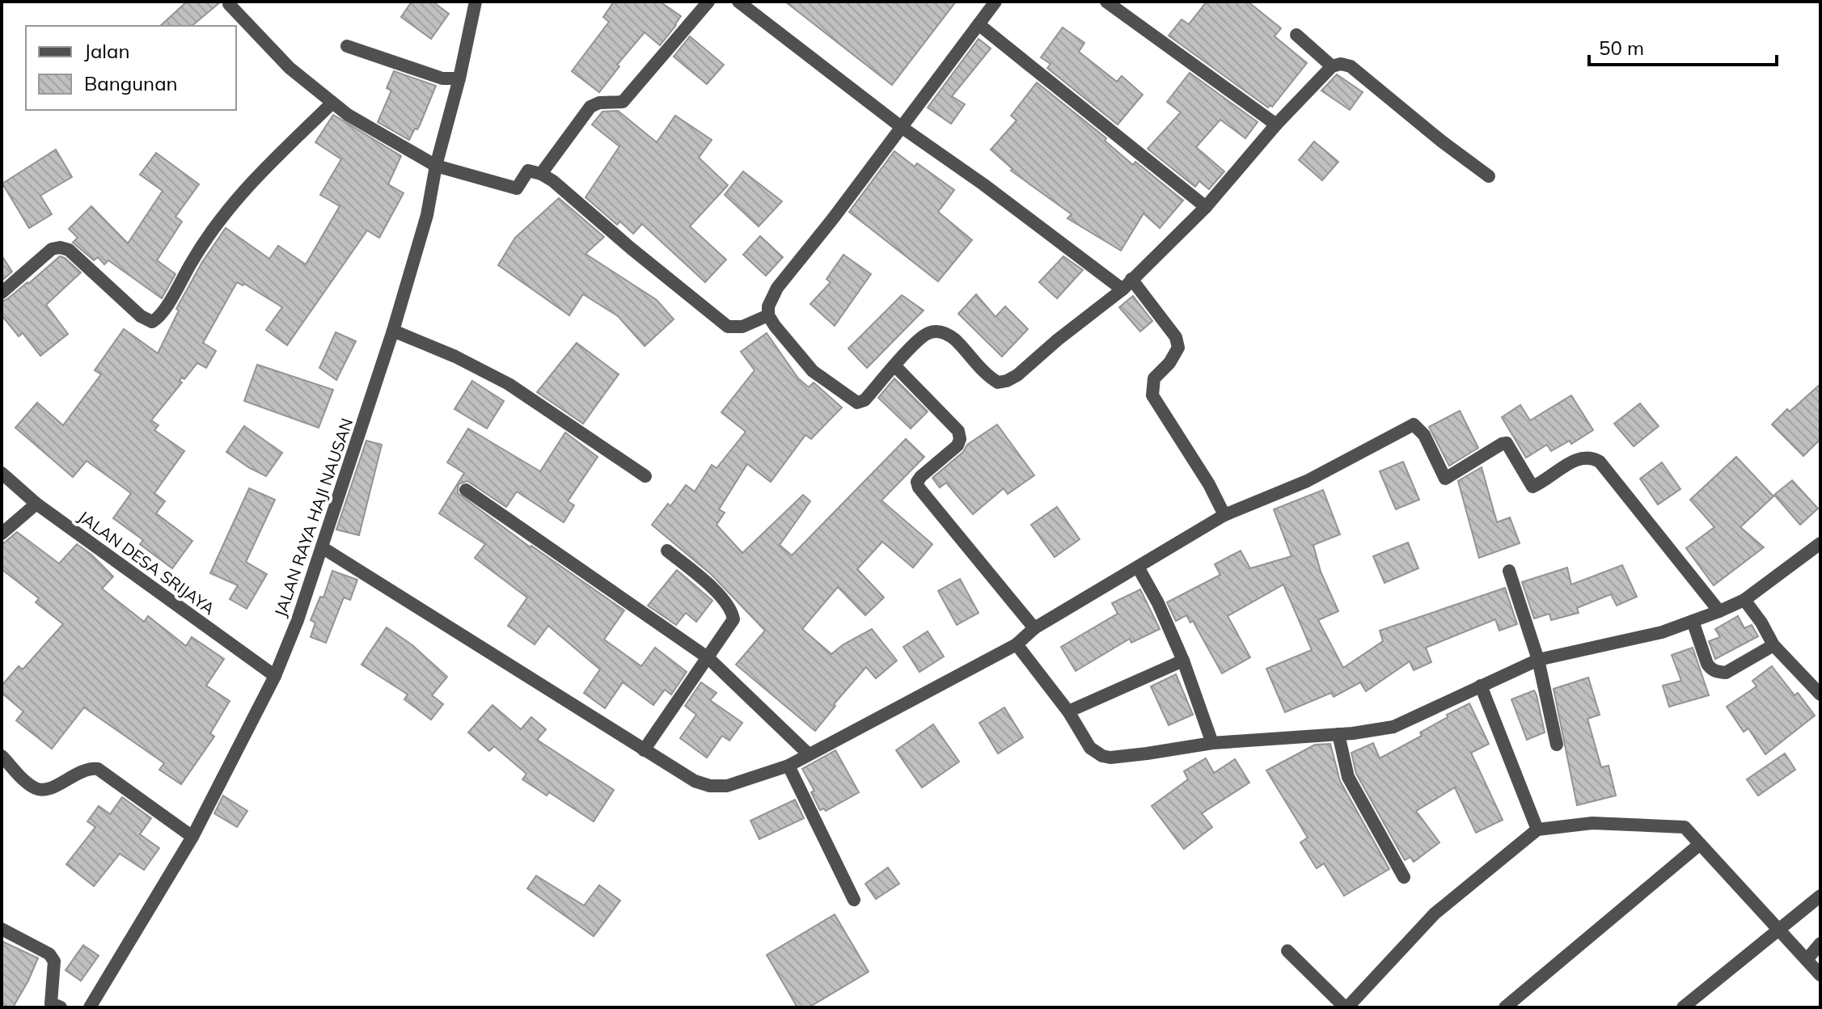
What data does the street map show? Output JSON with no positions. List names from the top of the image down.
{
  "streets": {
    "street": ["JALAN RAYA HAJI NAUSAN", "JALAN DESA SRIJAYA"]
  },
  "crossings": [
    ["JALAN RAYA HAJI NAUSAN", "JALAN DESA SRIJAYA"]
  ],
  "legend": ["Jalan", "Bangunan"],
  "scale_bar": "50 m"
}
